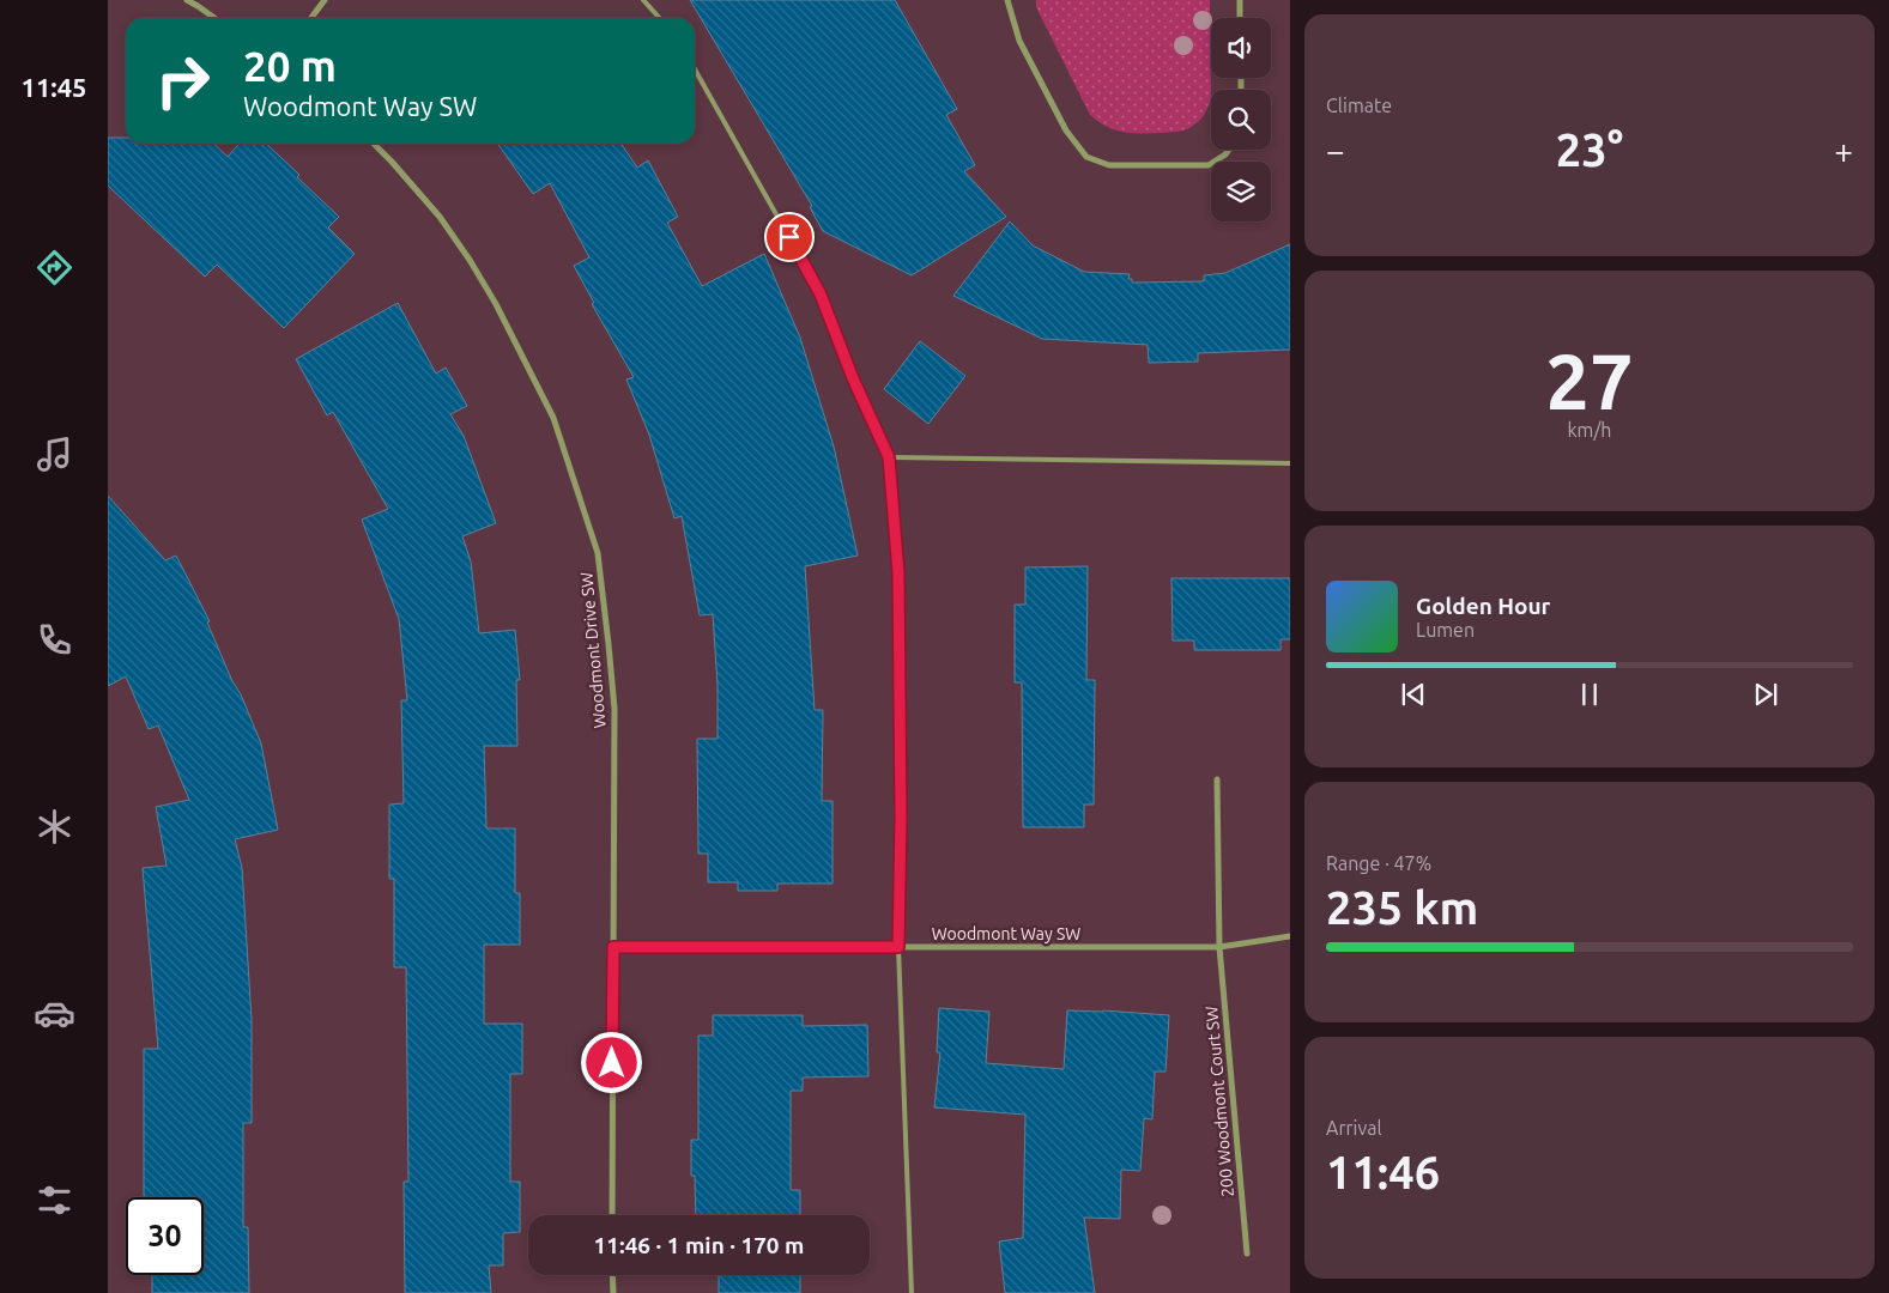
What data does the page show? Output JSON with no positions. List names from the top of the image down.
{
  "streets": {
    "street": ["Woodmont Drive SW", "Woodmont Way SW", "200 Woodmont Court SW"]
  },
  "crossings": [
    ["Woodmont Drive SW", "Woodmont Way SW"],
    ["Woodmont Way SW", "200 Woodmont Court SW"]
  ],
  "page": {
    "tabs": "11:45",
    "tile": [
      "Climate",
      ["27", "km/h"],
      ["Range · 47%", "235 km"],
      ["Arrival", "11:46"]
    ],
    "turn": ["20 m", "Woodmont Way SW"],
    "heat": ["−", "23°", "+"],
    "song": ["Golden Hour", "Lumen"],
    "limit": "30",
    "trip": "11:46 · 1 min · 170 m"
  }
}
